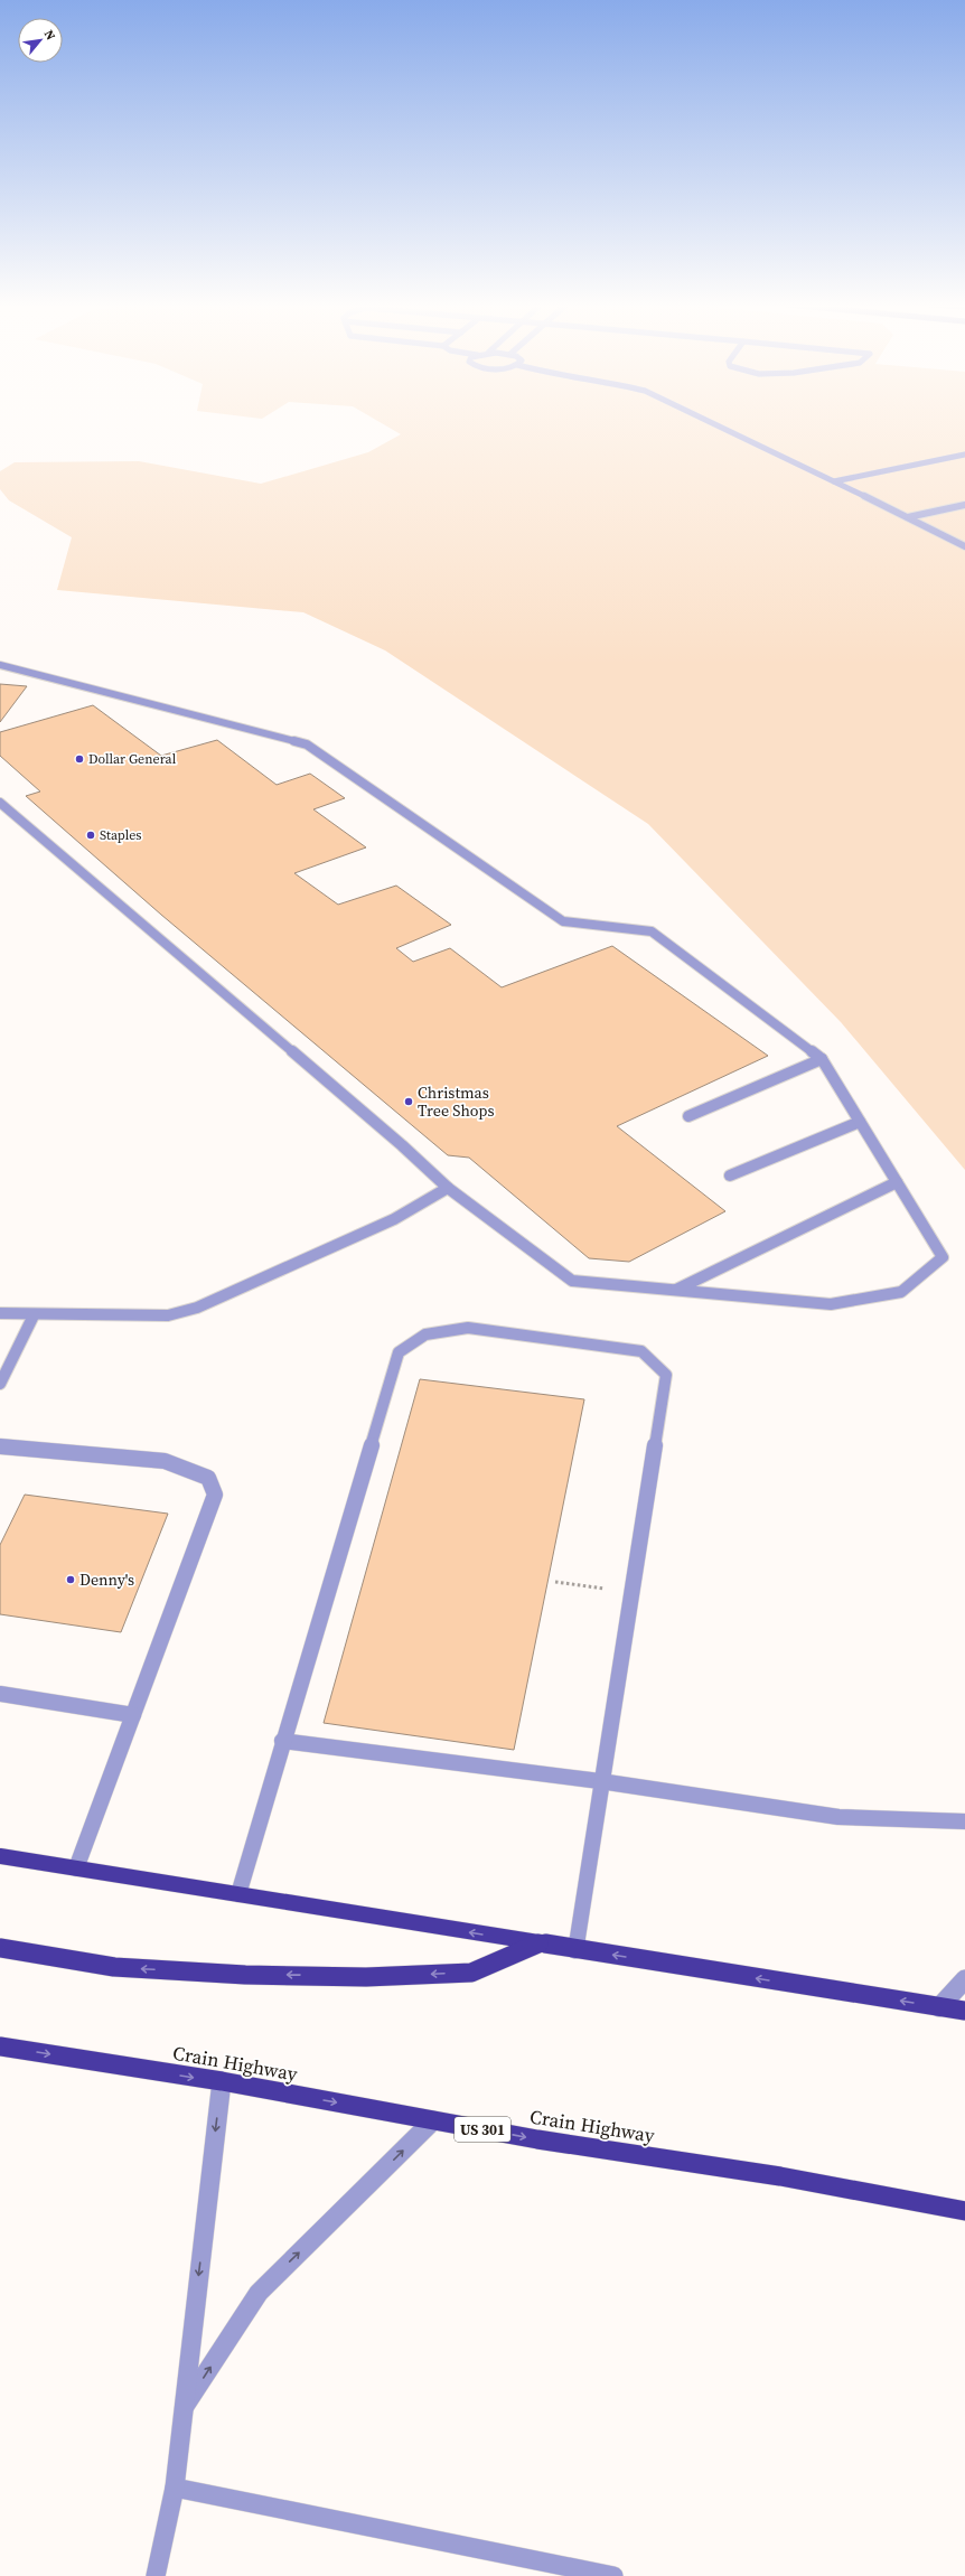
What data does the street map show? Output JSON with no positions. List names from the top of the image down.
{
  "streets": {
    "highway": ["Crain Highway", "US 301"]
  },
  "one_way": ["Crain Highway"],
  "places": [
    "Dollar General",
    "Staples",
    "Christmas Tree Shops",
    "Denny's"
  ],
  "north": "top right"
}
